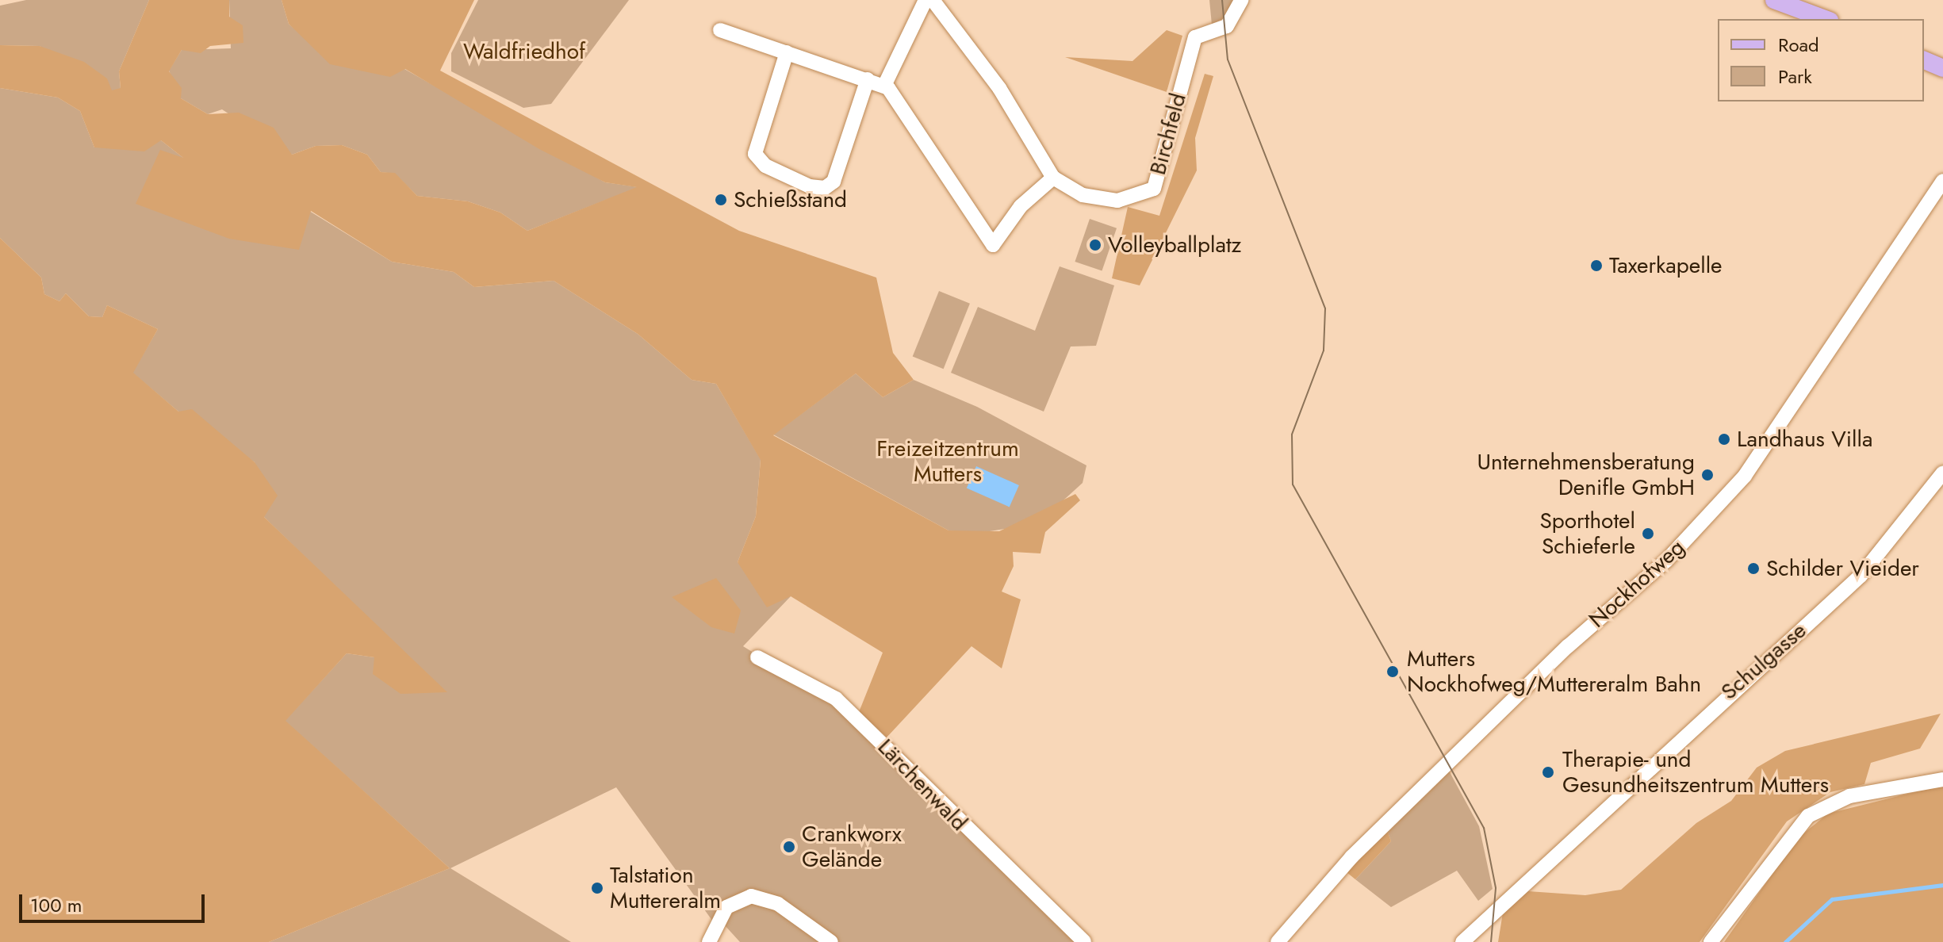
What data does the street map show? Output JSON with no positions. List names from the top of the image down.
{
  "streets": {
    "street": [
      "Birchfeld",
      "Nockhofweg",
      "Schulgasse",
      "Lärchenwald"
    ]
  },
  "parks": ["Waldfriedhof", "Freizeitzentrum Mutters"],
  "places": [
    "Schießstand",
    "Volleyballplatz",
    "Taxerkapelle",
    "Landhaus Villa",
    "Unternehmensberatung Denifle GmbH",
    "Sporthotel Schieferle",
    "Schilder Vieider",
    "Mutters Nockhofweg/Muttereralm Bahn",
    "Therapie- und Gesundheitszentrum Mutters",
    "Crankworx Gelände",
    "Talstation Muttereralm"
  ],
  "legend": ["Road", "Park"],
  "scale_bar": "100 m"
}
